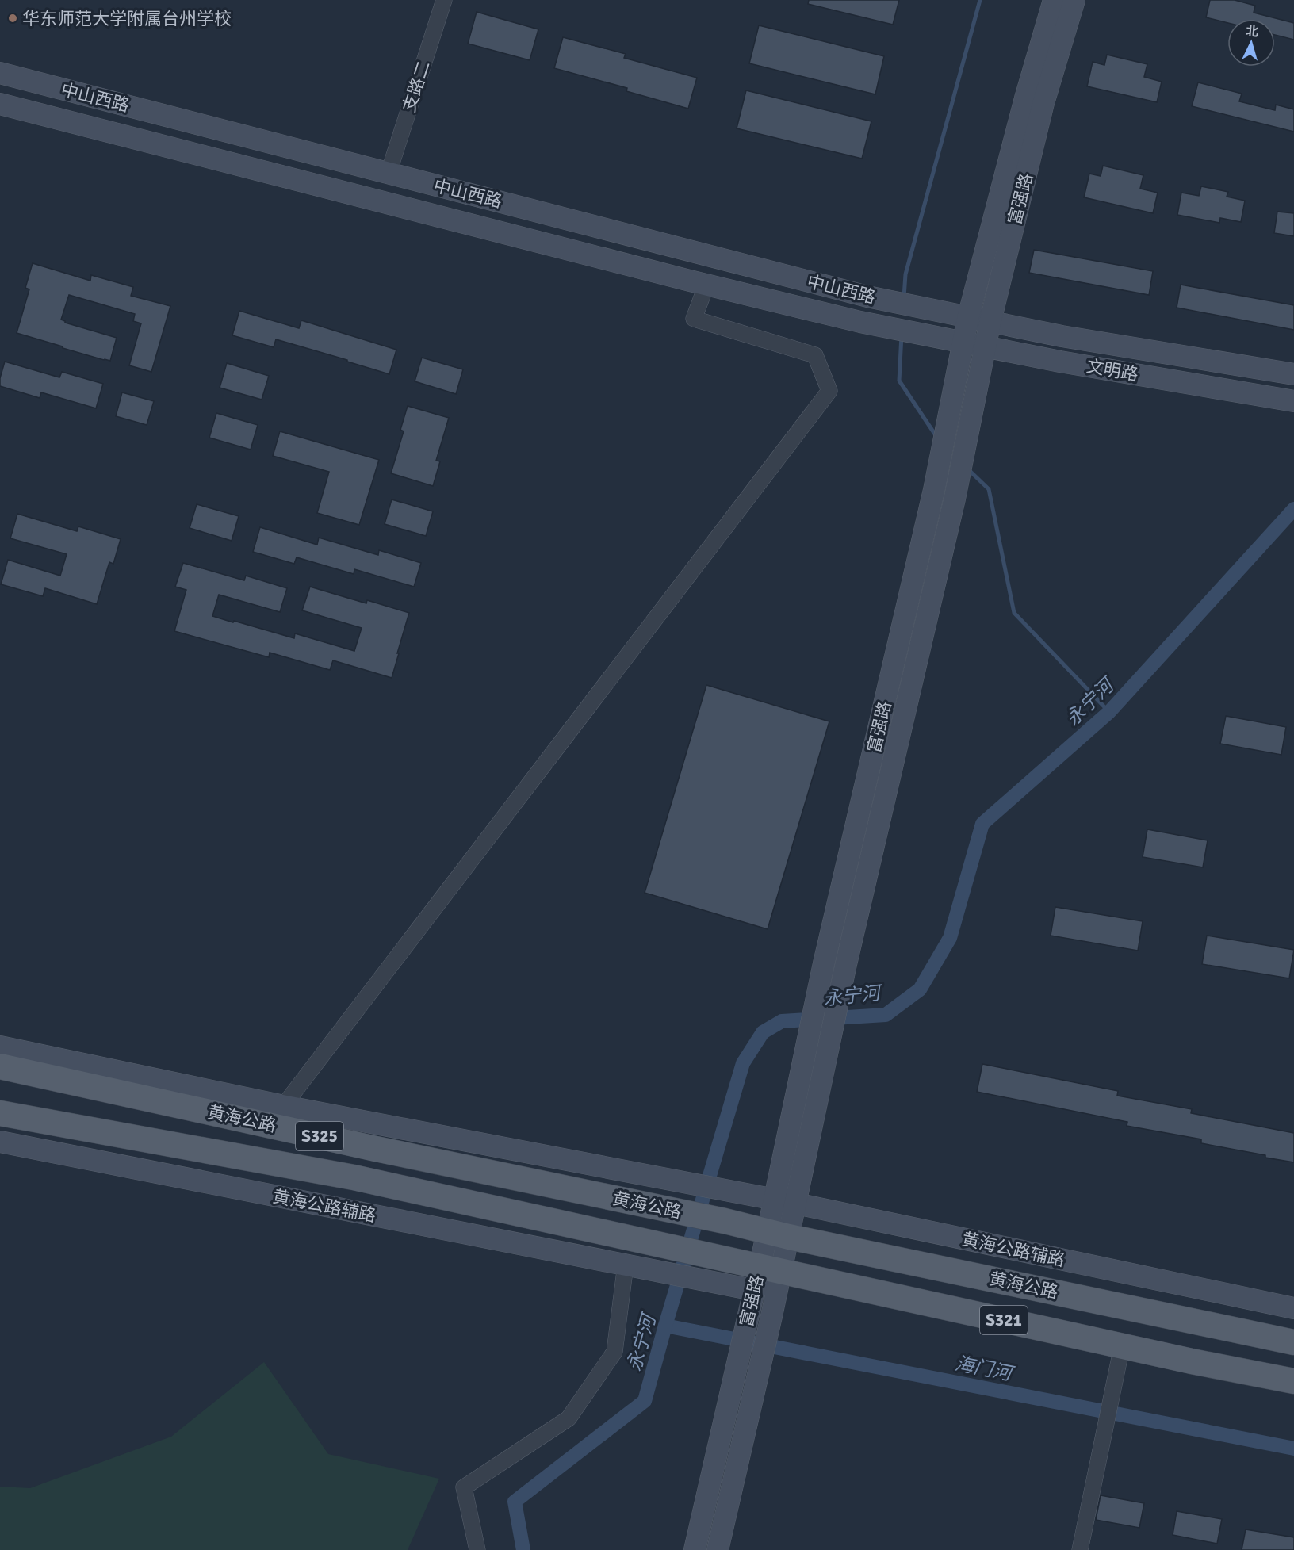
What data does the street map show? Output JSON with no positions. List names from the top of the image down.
{
  "streets": {
    "main road": [
      "中山西路",
      "富强路",
      "文明路",
      "黄海公路",
      "S325",
      "黄海公路辅路",
      "S321"
    ],
    "street": ["支路二"]
  },
  "crossings": [
    ["支路二", "中山西路"],
    ["中山西路", "文明路"],
    ["富强路", "文明路"],
    ["富强路", "黄海公路"],
    ["富强路", "黄海公路辅路"],
    ["黄海公路", "黄海公路辅路"]
  ],
  "water": ["永宁河", "海门河"],
  "places": ["华东师范大学附属台州学校"],
  "north": "top"
}
